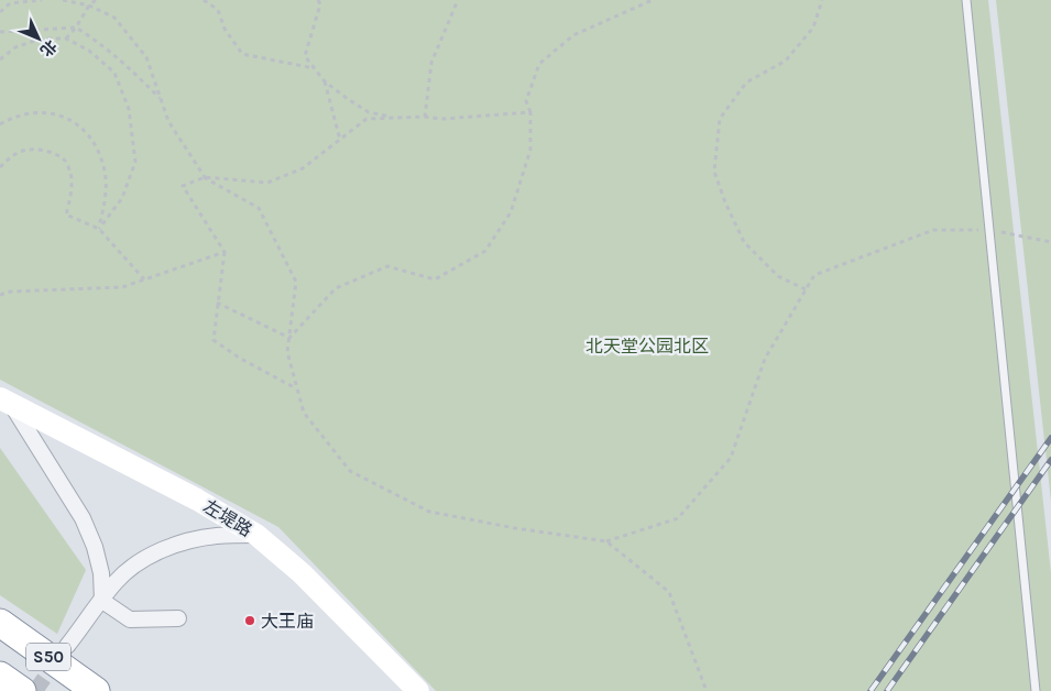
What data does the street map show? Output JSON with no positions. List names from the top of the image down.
{
  "streets": {
    "highway": ["S50"],
    "main road": ["左堤路"]
  },
  "parks": ["北天堂公园北区"],
  "places": ["大王庙"],
  "north": "bottom right"
}
